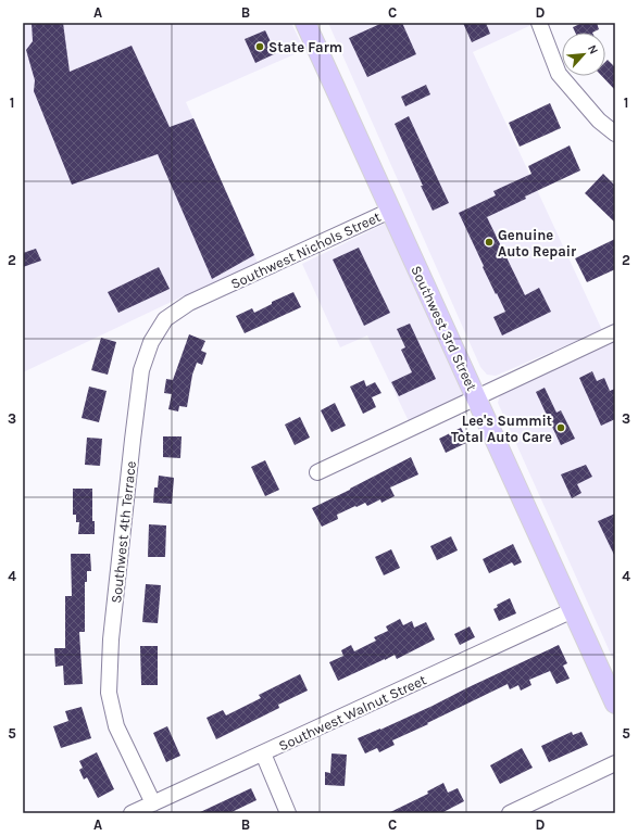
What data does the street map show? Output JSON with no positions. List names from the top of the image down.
{
  "streets": {
    "main road": ["Southwest 3rd Street"],
    "street": ["Southwest Nichols Street", "Southwest 4th Terrace", "Southwest Walnut Street"]
  },
  "crossings": [
    ["Southwest Nichols Street", "Southwest 3rd Street"],
    ["Southwest Nichols Street", "Southwest 4th Terrace"],
    ["Southwest 3rd Street", "Southwest Walnut Street"],
    ["Southwest 4th Terrace", "Southwest Walnut Street"]
  ],
  "places": ["State Farm", "Genuine Auto Repair", "Lee's Summit Total Auto Care"],
  "north": "top right",
  "grid": {
    "columns": [
      "A",
      "B",
      "C",
      "D"
    ],
    "rows": [
      "1",
      "2",
      "3",
      "4",
      "5"
    ]
  }
}
